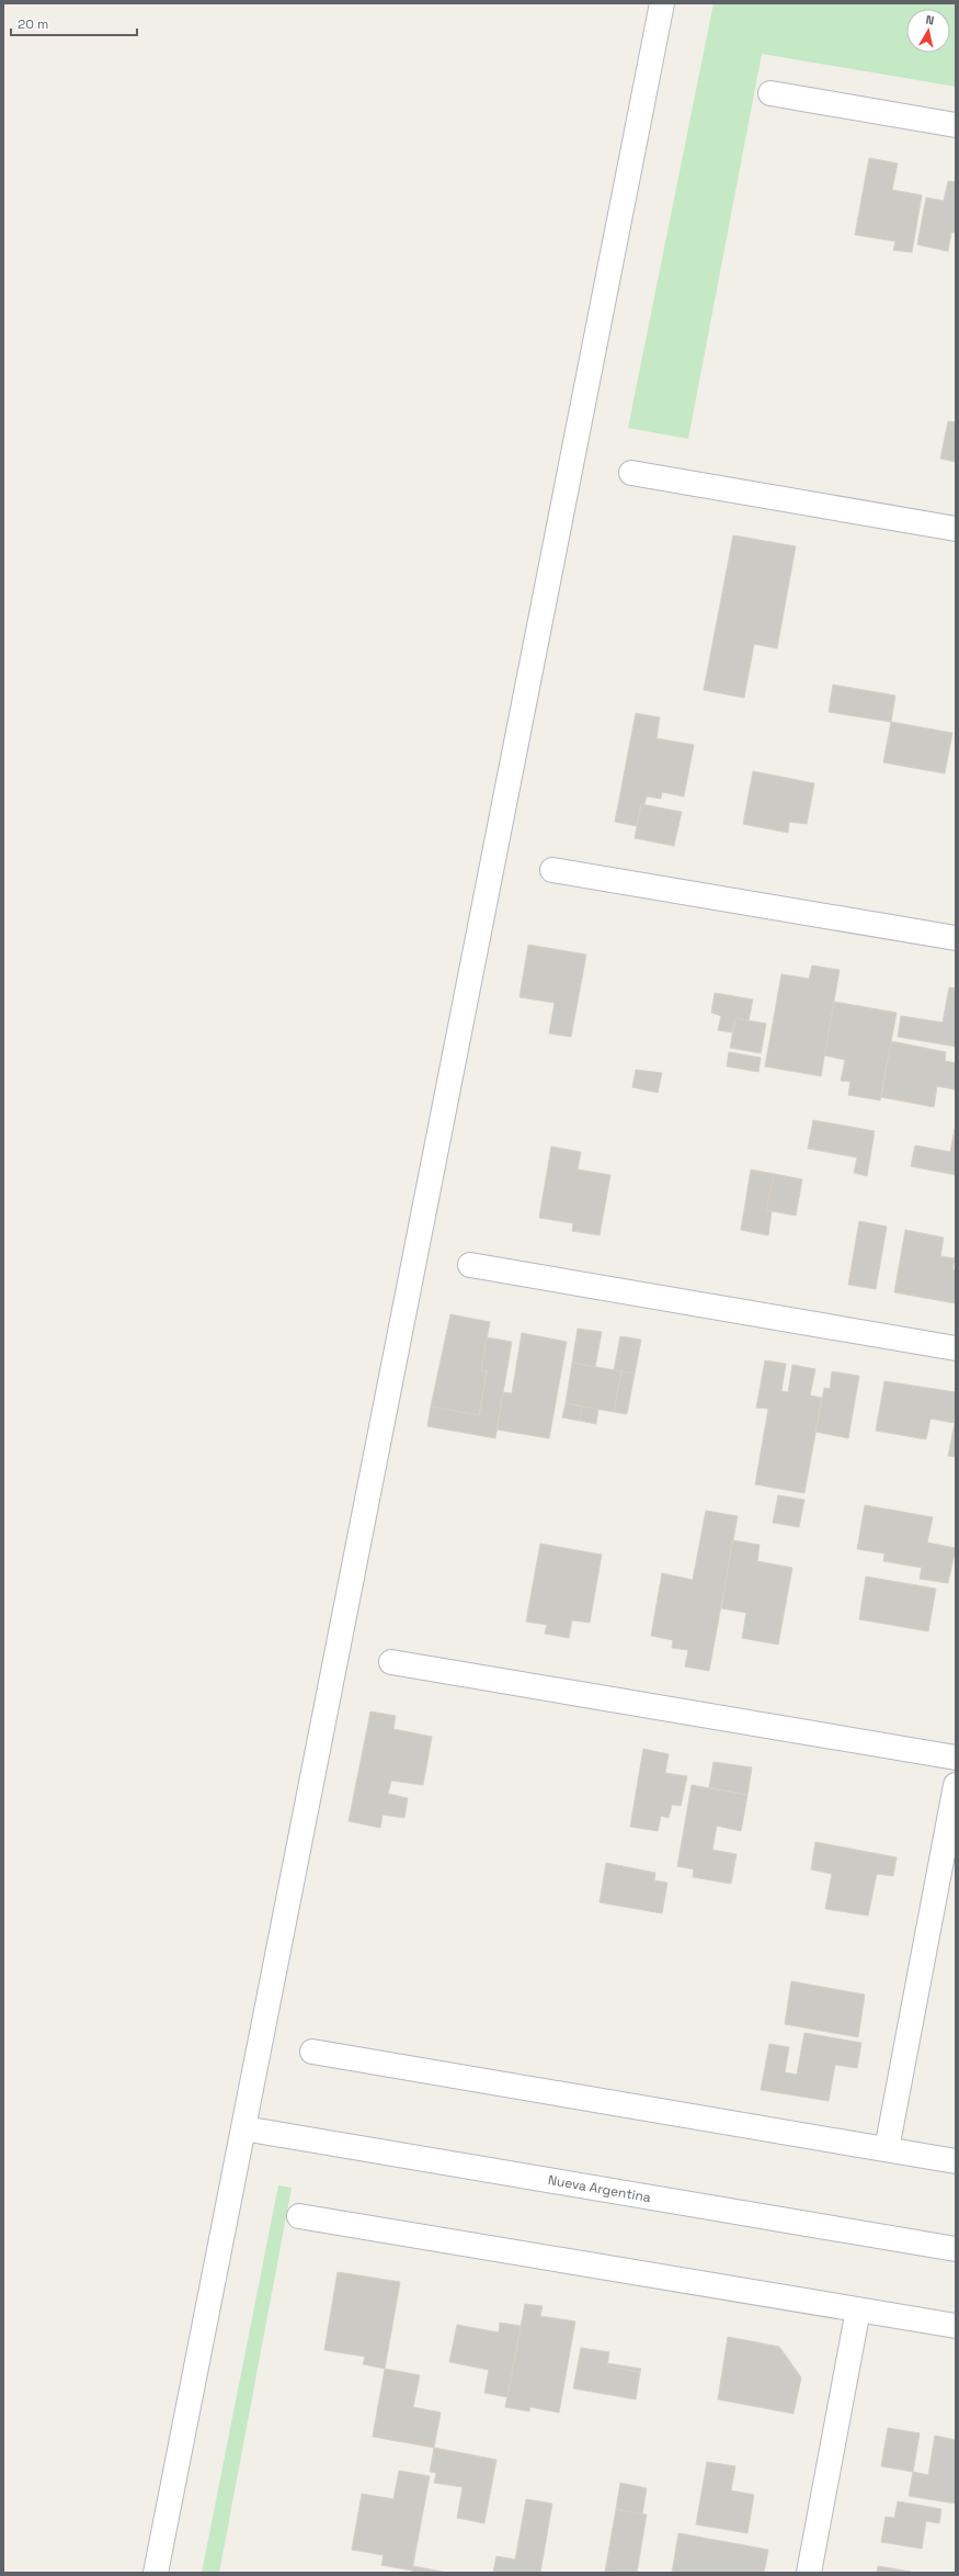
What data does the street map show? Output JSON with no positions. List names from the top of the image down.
{
  "streets": {
    "street": ["Nueva Argentina"]
  },
  "scale_bar": "20 m",
  "north": "top"
}
